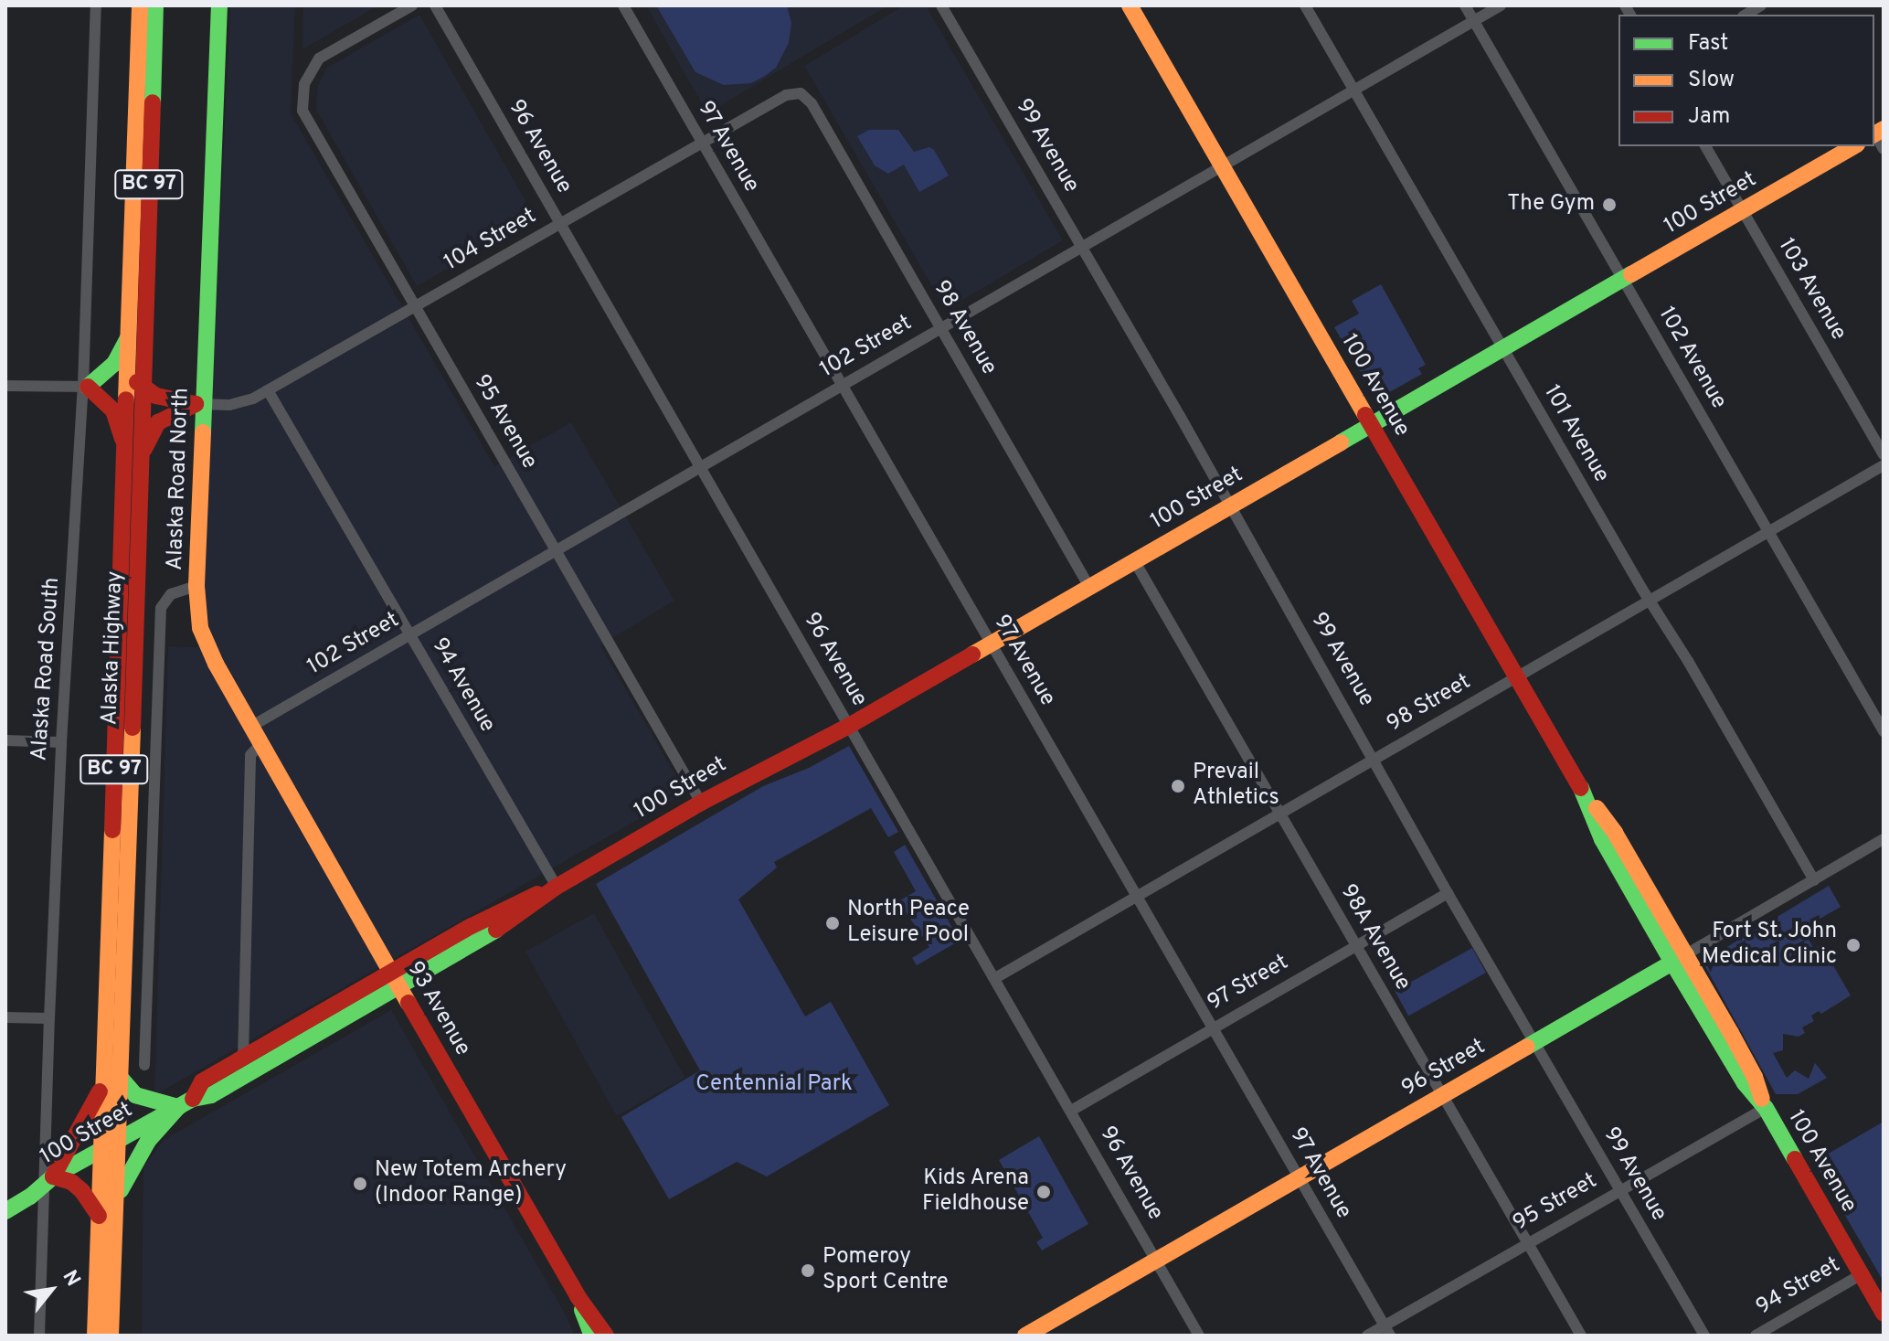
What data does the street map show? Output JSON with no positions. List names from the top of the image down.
{
  "streets": {
    "main road": [
      "BC 97",
      "100 Street",
      "100 Avenue",
      "Alaska Road North",
      "Alaska Highway",
      "93 Avenue",
      "96 Street"
    ],
    "street": [
      "99 Avenue",
      "96 Avenue",
      "97 Avenue",
      "104 Street",
      "103 Avenue",
      "98 Avenue",
      "102 Street",
      "102 Avenue",
      "95 Avenue",
      "101 Avenue",
      "Alaska Road South",
      "94 Avenue",
      "98 Street",
      "98A Avenue",
      "97 Street",
      "95 Street",
      "94 Street"
    ]
  },
  "crossings": [
    ["99 Avenue", "100 Street"],
    ["99 Avenue", "102 Street"],
    ["99 Avenue", "98 Street"],
    ["99 Avenue", "97 Street"],
    ["99 Avenue", "96 Street"],
    ["99 Avenue", "95 Street"],
    ["96 Avenue", "100 Street"],
    ["96 Avenue", "104 Street"],
    ["96 Avenue", "102 Street"],
    ["96 Avenue", "98 Street"],
    ["96 Avenue", "97 Street"],
    ["96 Avenue", "96 Street"],
    ["97 Avenue", "100 Street"],
    ["97 Avenue", "104 Street"],
    ["97 Avenue", "102 Street"],
    ["97 Avenue", "98 Street"],
    ["97 Avenue", "97 Street"],
    ["97 Avenue", "96 Street"],
    ["97 Avenue", "95 Street"],
    ["100 Street", "103 Avenue"],
    ["100 Street", "98 Avenue"],
    ["100 Street", "102 Avenue"],
    ["100 Street", "100 Avenue"],
    ["100 Street", "95 Avenue"],
    ["100 Street", "101 Avenue"],
    ["100 Street", "Alaska Highway"],
    ["100 Street", "Alaska Road South"],
    ["100 Street", "94 Avenue"],
    ["100 Street", "98A Avenue"],
    ["100 Street", "93 Avenue"],
    ["104 Street", "98 Avenue"],
    ["104 Street", "95 Avenue"],
    ["104 Street", "Alaska Road North"],
    ["104 Street", "94 Avenue"],
    ["98 Avenue", "102 Street"],
    ["102 Street", "102 Avenue"],
    ["102 Street", "100 Avenue"],
    ["102 Street", "95 Avenue"],
    ["102 Street", "101 Avenue"],
    ["102 Street", "94 Avenue"],
    ["102 Street", "93 Avenue"],
    ["102 Avenue", "98 Street"],
    ["100 Avenue", "98 Street"],
    ["100 Avenue", "96 Street"],
    ["100 Avenue", "95 Street"],
    ["100 Avenue", "94 Street"],
    ["101 Avenue", "98 Street"],
    ["101 Avenue", "96 Street"],
    ["Alaska Road North", "93 Avenue"],
    ["98 Street", "98A Avenue"],
    ["98A Avenue", "97 Street"],
    ["98A Avenue", "96 Street"],
    ["98A Avenue", "95 Street"]
  ],
  "parks": ["Centennial Park"],
  "places": [
    "The Gym",
    "Prevail Athletics",
    "North Peace Leisure Pool",
    "Fort St. John Medical Clinic",
    "New Totem Archery (Indoor Range)",
    "Kids Arena Fieldhouse",
    "Pomeroy Sport Centre"
  ],
  "legend": ["Fast", "Slow", "Jam"],
  "north": "top right"
}
